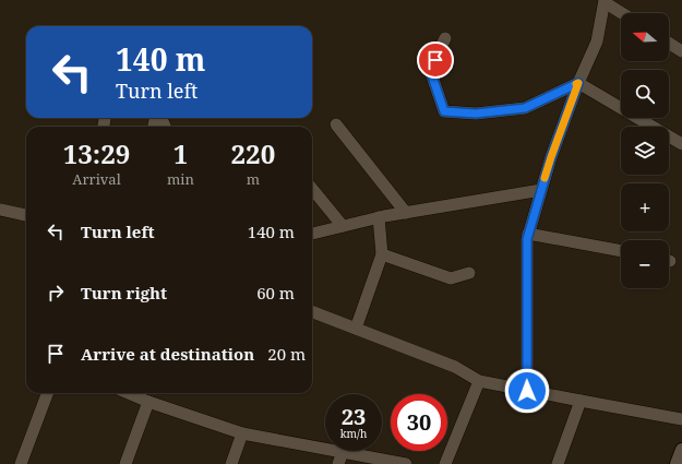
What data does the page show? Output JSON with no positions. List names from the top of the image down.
{
  "north": "left",
  "page": {
    "map_buttons": ["+", "−"],
    "turn": ["140 m", "Turn left"],
    "eta": [
      "13:29",
      "Arrival",
      "1",
      "min",
      "220",
      "m"
    ],
    "list": [
      {
        "name": "Turn left",
        "value": "140 m"
      },
      {
        "name": "Turn right",
        "value": "60 m"
      },
      {
        "name": "Arrive at destination",
        "value": "20 m"
      }
    ],
    "speed": "23 km/h",
    "limit": "30"
  }
}
